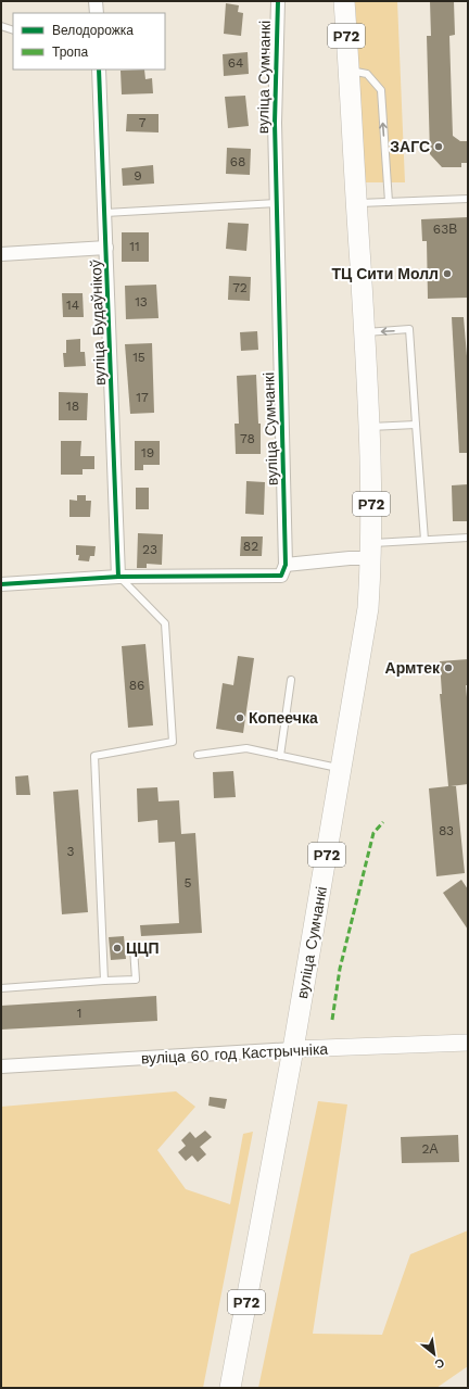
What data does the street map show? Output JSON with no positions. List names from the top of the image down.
{
  "streets": {
    "main road": ["Р72", "вуліца Сумчанкі"],
    "street": ["вуліца Будаўнікоў", "вуліца 60 год Кастрычніка"]
  },
  "crossings": [
    ["вуліца Сумчанкі", "вуліца 60 год Кастрычніка"]
  ],
  "places": [
    "ЗАГС",
    "ТЦ Сити Молл",
    "Армтек",
    "Копеечка",
    "ЦЦП"
  ],
  "house_numbers": [
    "64",
    "7",
    "68",
    "9",
    "63В",
    "11",
    "72",
    "13",
    "14",
    "15",
    "17",
    "18",
    "78",
    "19",
    "82",
    "23",
    "86",
    "83",
    "3",
    "5",
    "1",
    "2А"
  ],
  "legend": ["Велодорожка", "Тропа"],
  "north": "bottom right"
}
